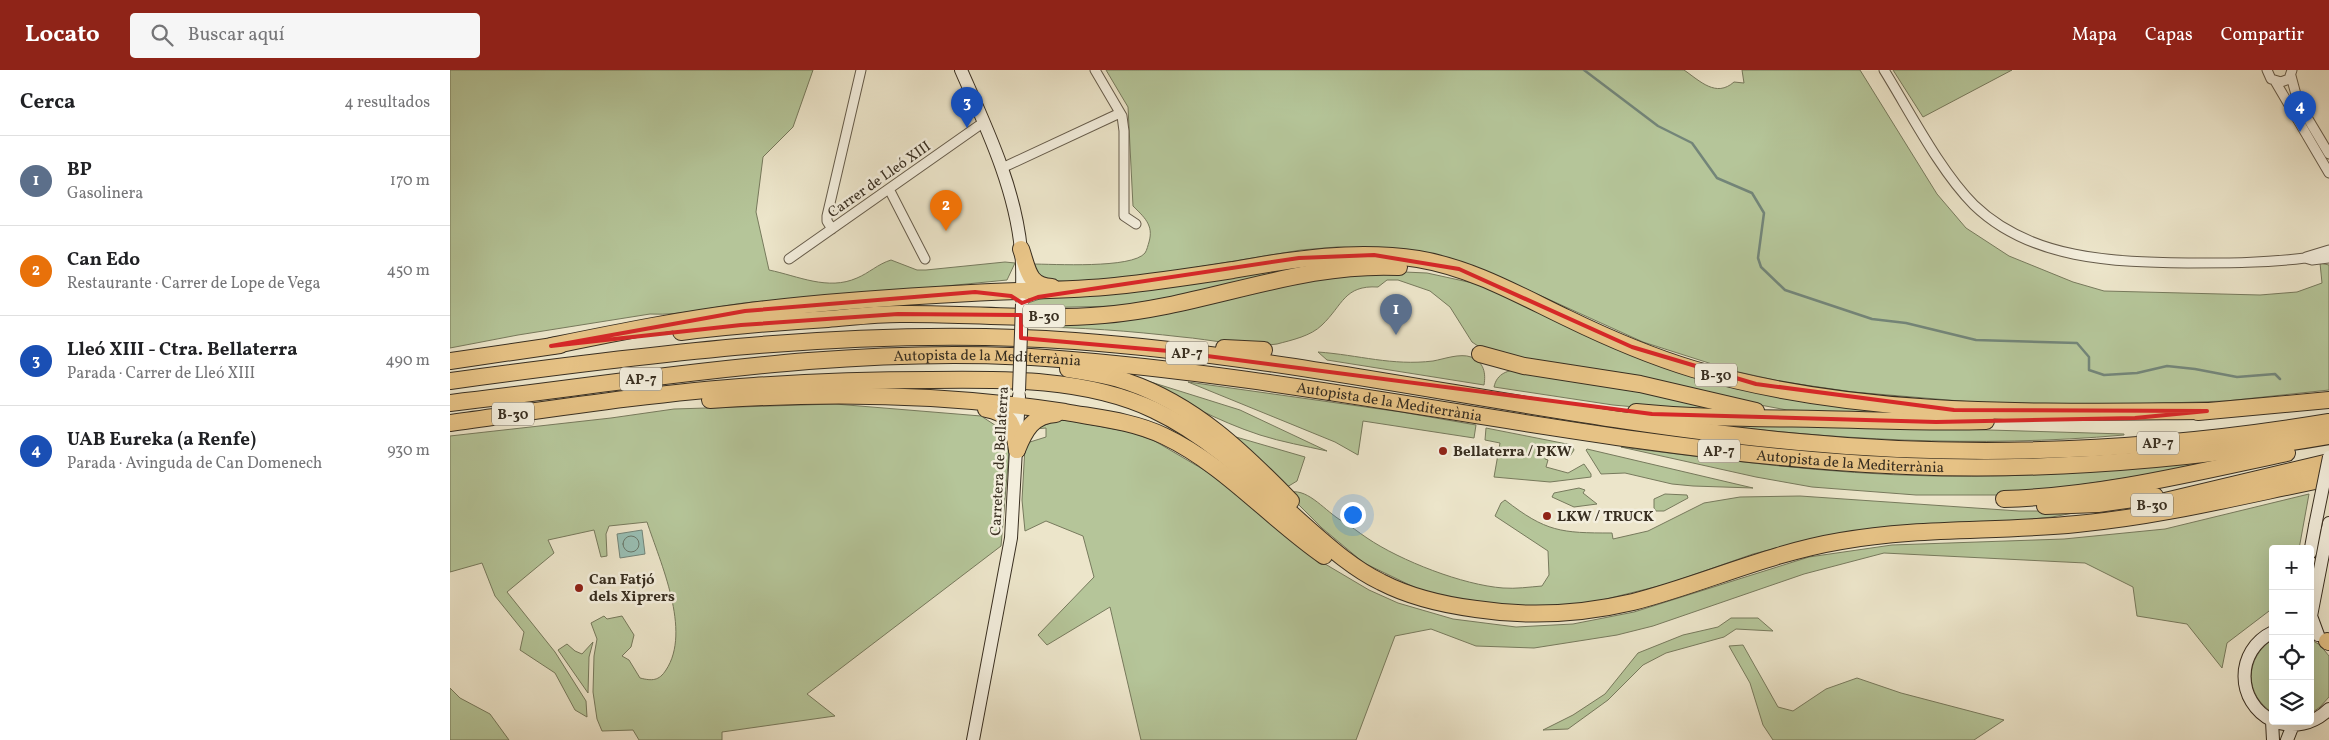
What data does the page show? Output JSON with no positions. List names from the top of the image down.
{
  "streets": {
    "highway": ["B-30", "AP-7", "Autopista de la Mediterrània"],
    "street": ["Carrer de Lleó XIII", "Carretera de Bellaterra"]
  },
  "crossings": [
    ["Carrer de Lleó XIII", "Carretera de Bellaterra"]
  ],
  "places": ["Bellaterra / PKW", "LKW / TRUCK", "Can Fatjó dels Xiprers"],
  "page": {
    "header": "Locato",
    "search": "Buscar aquí",
    "nav": ["Mapa", "Capas", "Compartir"],
    "heading": ["Cerca", "4 resultados"],
    "pins": [
      "3",
      "4",
      "2",
      "1"
    ],
    "list": [
      {
        "mark": "1",
        "name": "BP",
        "note": "Gasolinera",
        "value": "170 m"
      },
      {
        "mark": "2",
        "name": "Can Edo",
        "note": "Restaurante · Carrer de Lope de Vega",
        "value": "450 m"
      },
      {
        "mark": "3",
        "name": "Lleó XIII - Ctra. Bellaterra",
        "note": "Parada · Carrer de Lleó XIII",
        "value": "490 m"
      },
      {
        "mark": "4",
        "name": "UAB Eureka (a Renfe)",
        "note": "Parada · Avinguda de Can Domenech",
        "value": "930 m"
      }
    ],
    "map_buttons": ["+", "−"]
  }
}
